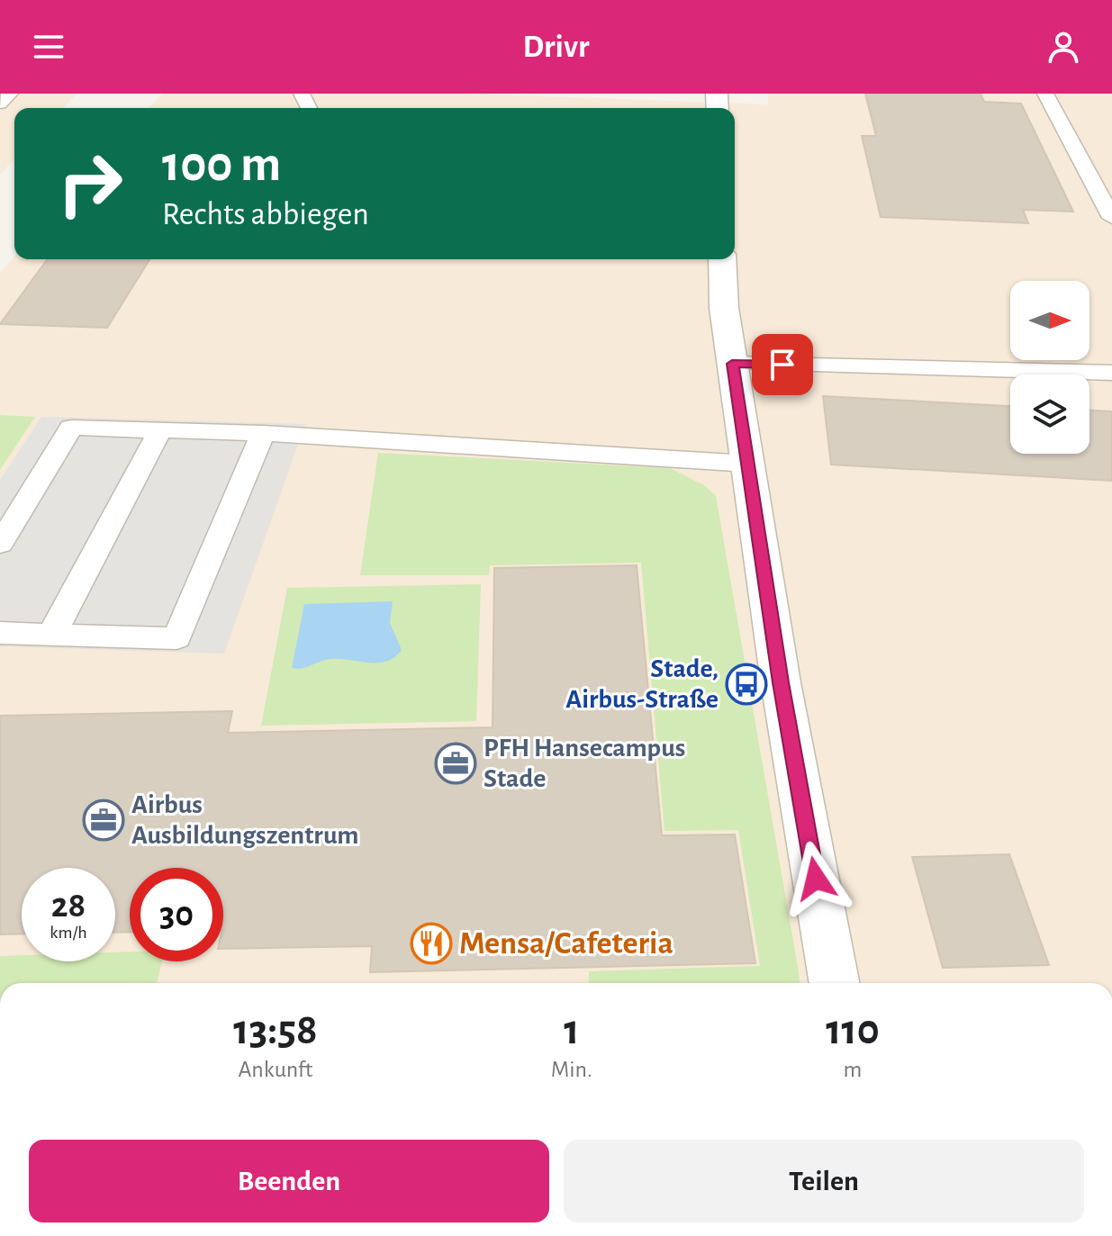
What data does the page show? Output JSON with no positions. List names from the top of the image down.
{
  "places": {
    "bus stop": ["Stade, Airbus-Straße"],
    "office": ["PFH Hansecampus Stade", "Airbus Ausbildungszentrum"],
    "restaurant": ["Mensa/Cafeteria"]
  },
  "north": "right",
  "page": {
    "header": "Drivr",
    "turn": ["100 m", "Rechts abbiegen"],
    "speed": "28 km/h",
    "limit": "30",
    "eta": [
      "13:58",
      "Ankunft",
      "1",
      "Min.",
      "110",
      "m"
    ],
    "buttons": ["Beenden", "Teilen"]
  }
}
